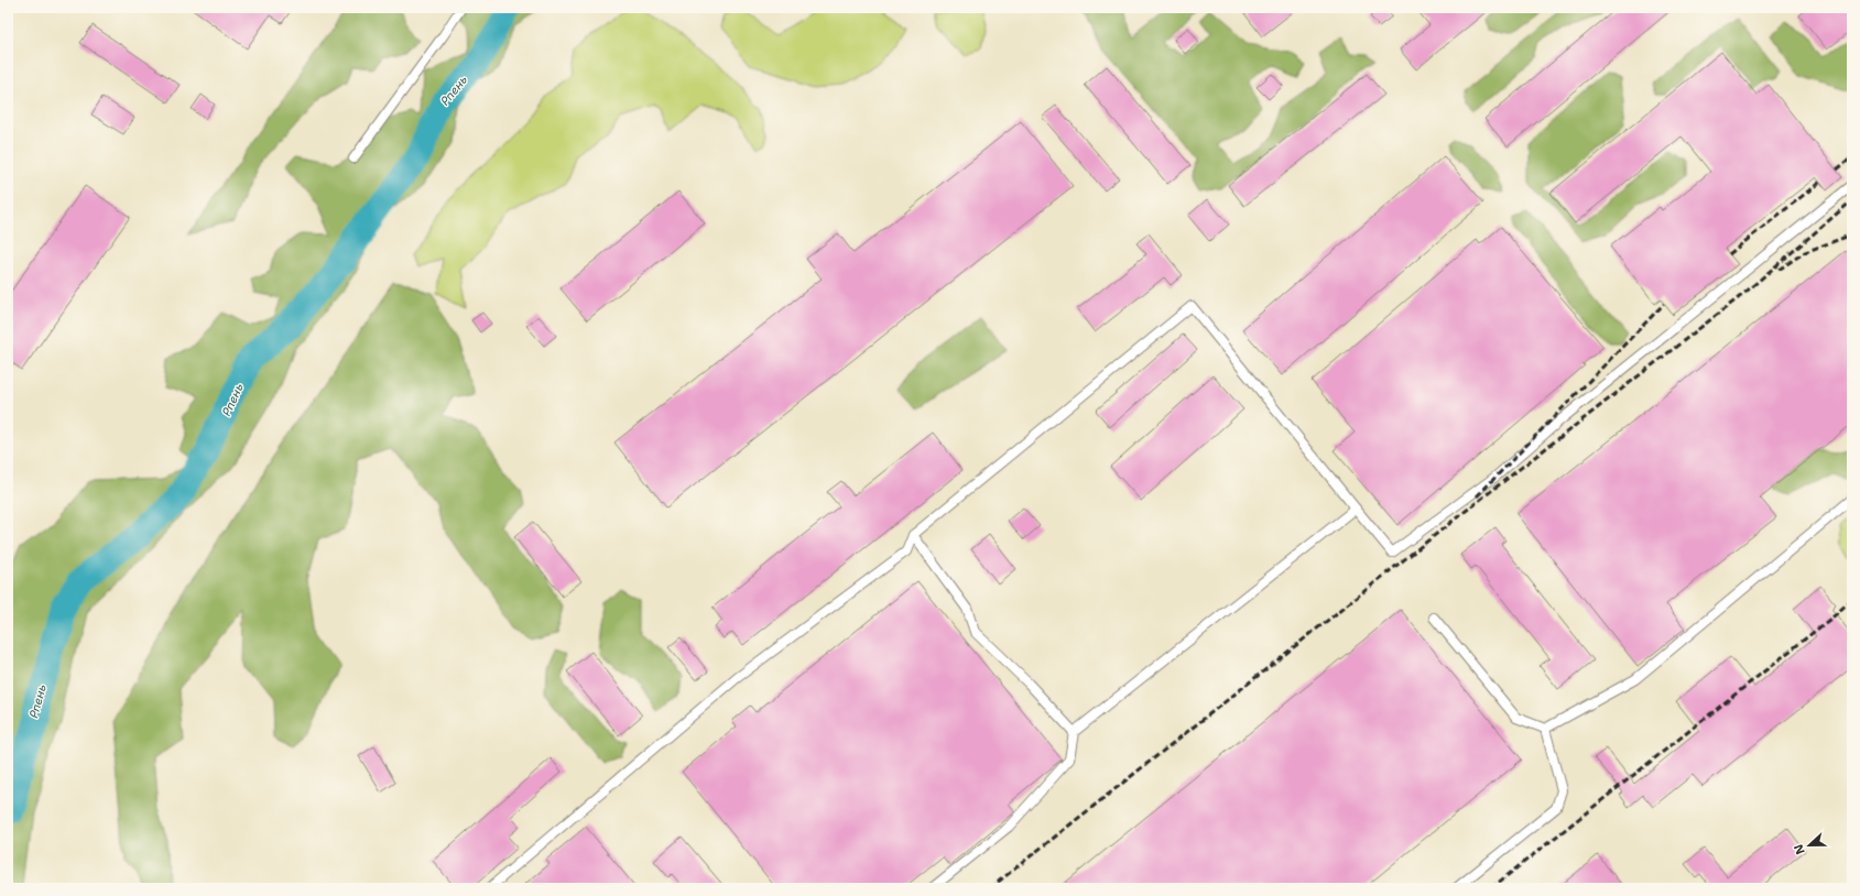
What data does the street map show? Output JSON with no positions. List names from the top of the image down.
{
  "water": ["Рпень"],
  "north": "left"
}
